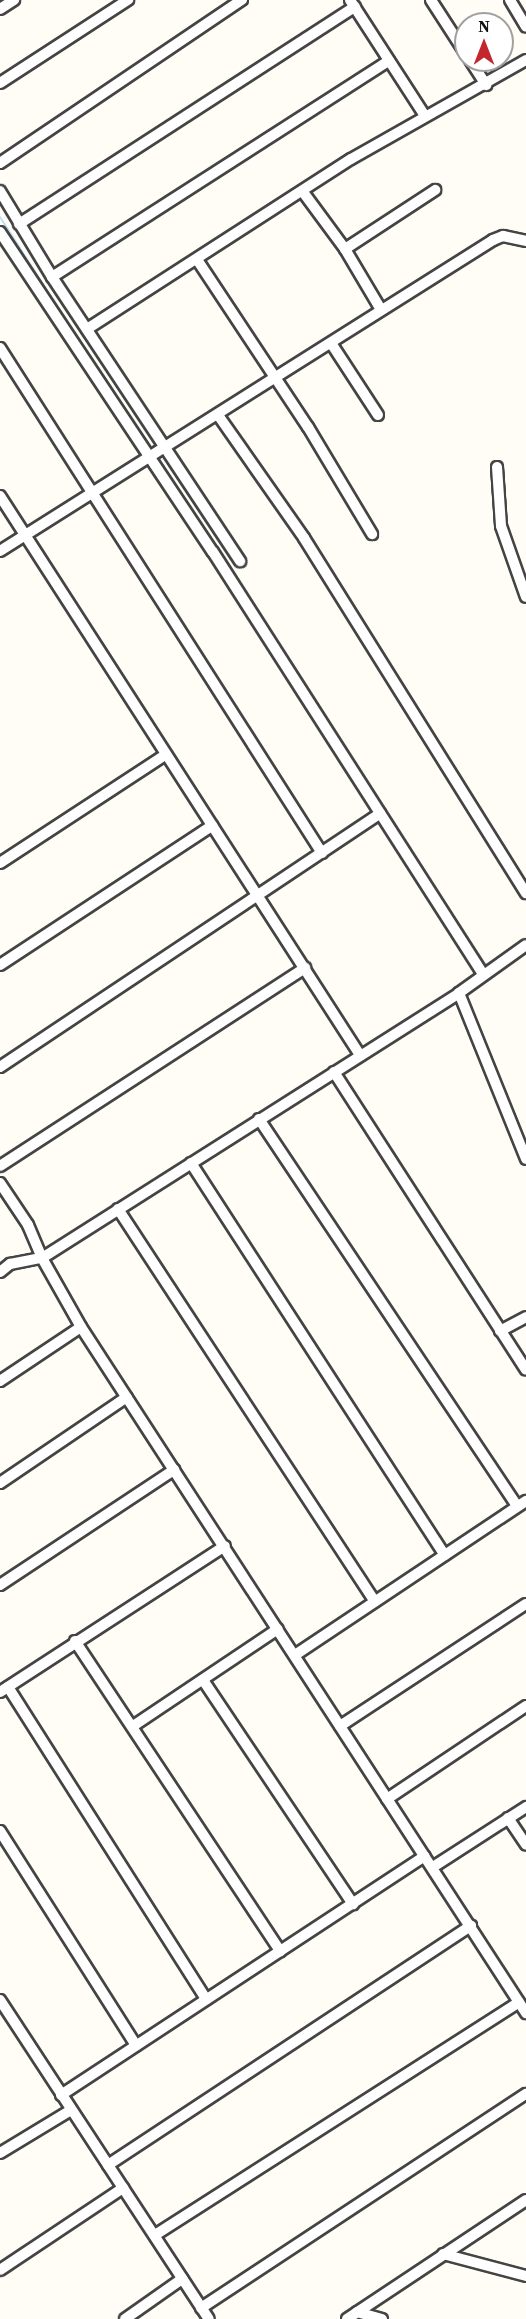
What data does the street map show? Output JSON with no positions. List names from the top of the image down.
{
  "north": "top"
}
